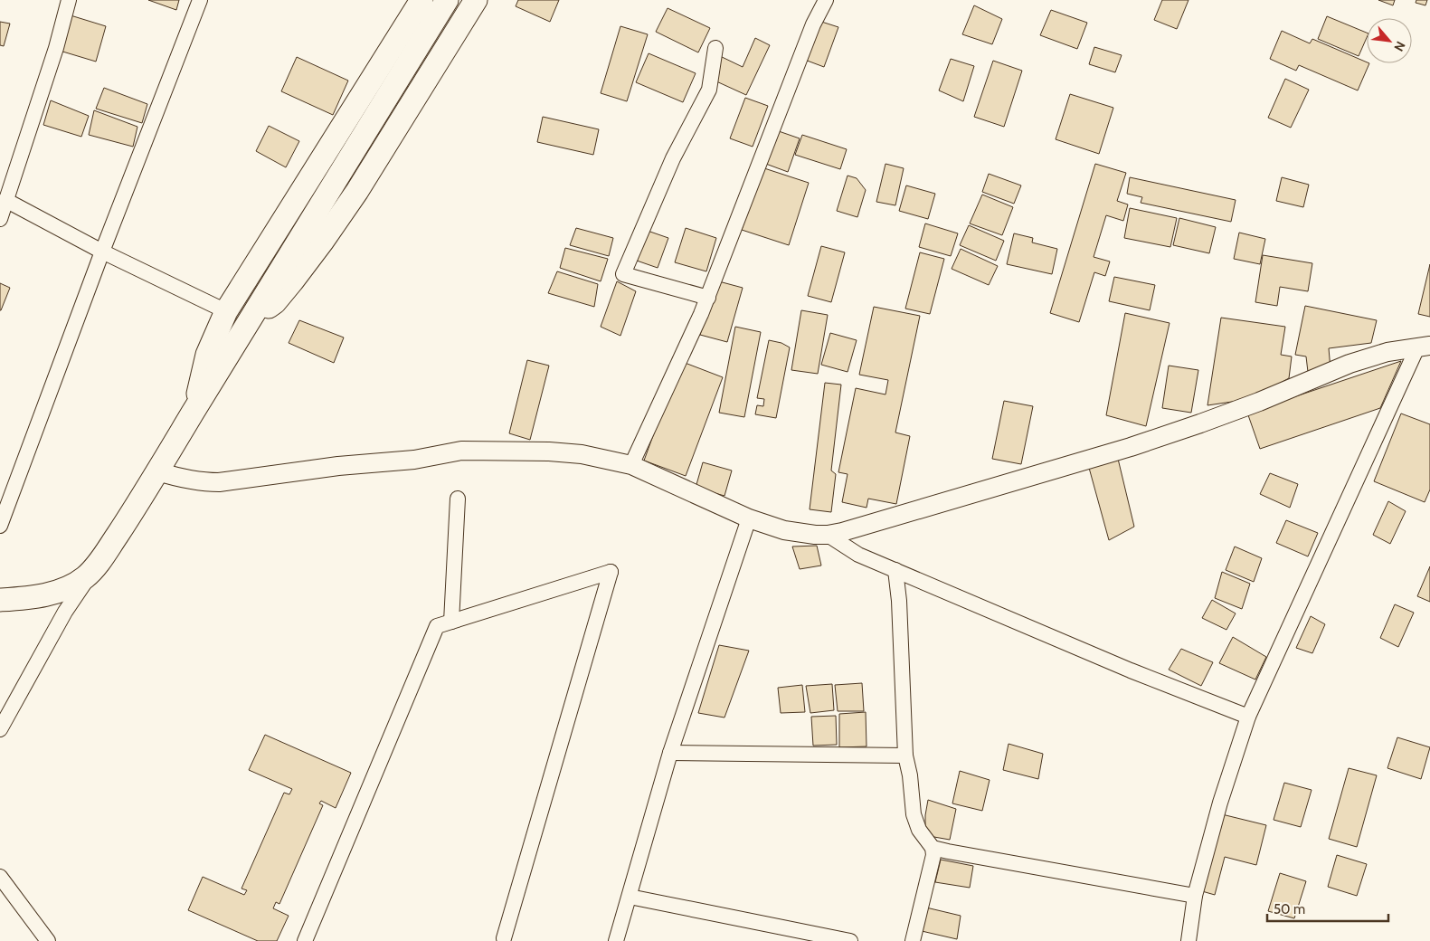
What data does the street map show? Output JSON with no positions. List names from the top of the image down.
{
  "scale_bar": "50 m",
  "north": "bottom right"
}
